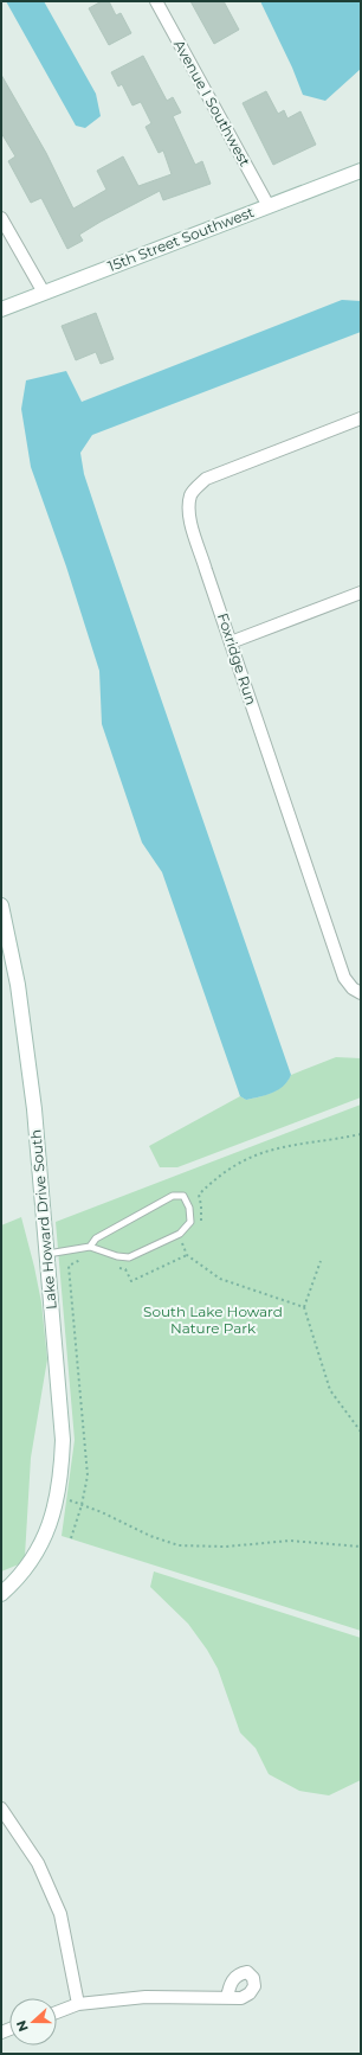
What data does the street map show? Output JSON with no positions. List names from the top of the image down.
{
  "streets": {
    "street": [
      "Avenue I Southwest",
      "15th Street Southwest",
      "Foxridge Run",
      "Lake Howard Drive South"
    ]
  },
  "crossings": [
    ["Avenue I Southwest", "15th Street Southwest"]
  ],
  "parks": ["South Lake Howard Nature Park"],
  "north": "left"
}
